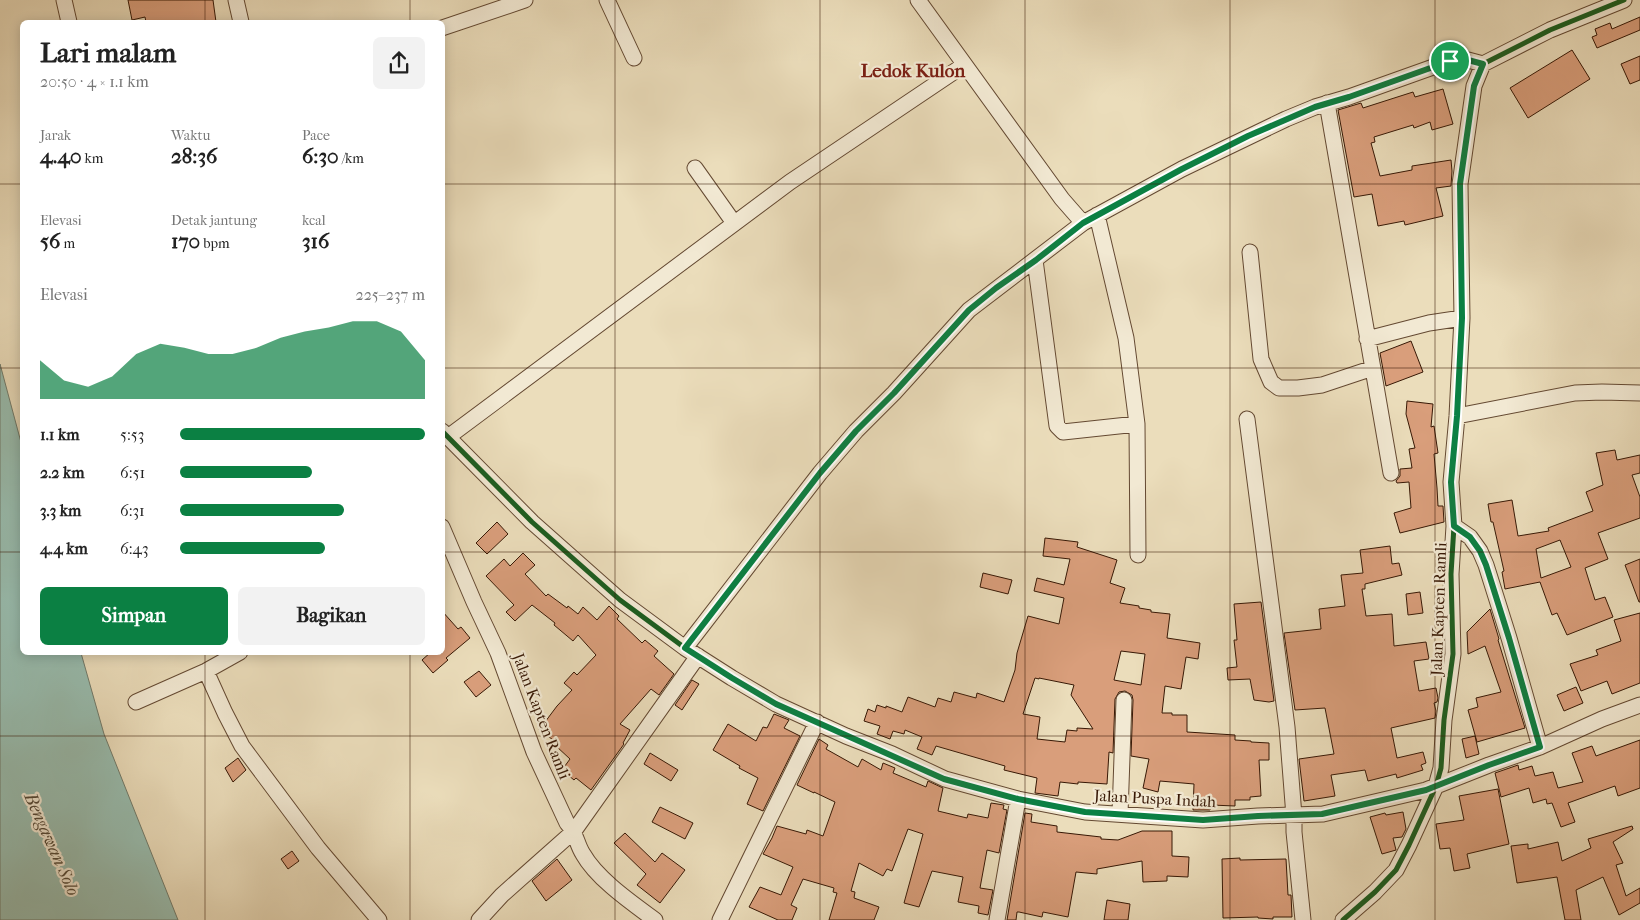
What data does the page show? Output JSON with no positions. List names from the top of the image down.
{
  "streets": {
    "street": ["Jalan Kapten Ramli", "Jalan Puspa Indah"]
  },
  "crossings": [
    ["Jalan Kapten Ramli", "Jalan Puspa Indah"]
  ],
  "districts": ["Ledok Kulon"],
  "water": ["Bengawan Solo"],
  "page": {
    "heading": ["Lari malam", "20:50 · 4 × 1.1 km"],
    "stats": [
      ["Jarak", "4.40 km"],
      ["Waktu", "28:36"],
      ["Pace", "6:30 /km"],
      ["Elevasi", "56 m"],
      ["Detak jantung", "170 bpm"],
      ["kcal", "316"]
    ],
    "chart": ["Elevasi", "225–237 m"],
    "list": [
      {
        "name": "1.1 km",
        "note": "5:53"
      },
      {
        "name": "2.2 km",
        "note": "6:51"
      },
      {
        "name": "3.3 km",
        "note": "6:31"
      },
      {
        "name": "4.4 km",
        "note": "6:43"
      }
    ],
    "buttons": ["Simpan", "Bagikan"]
  }
}
